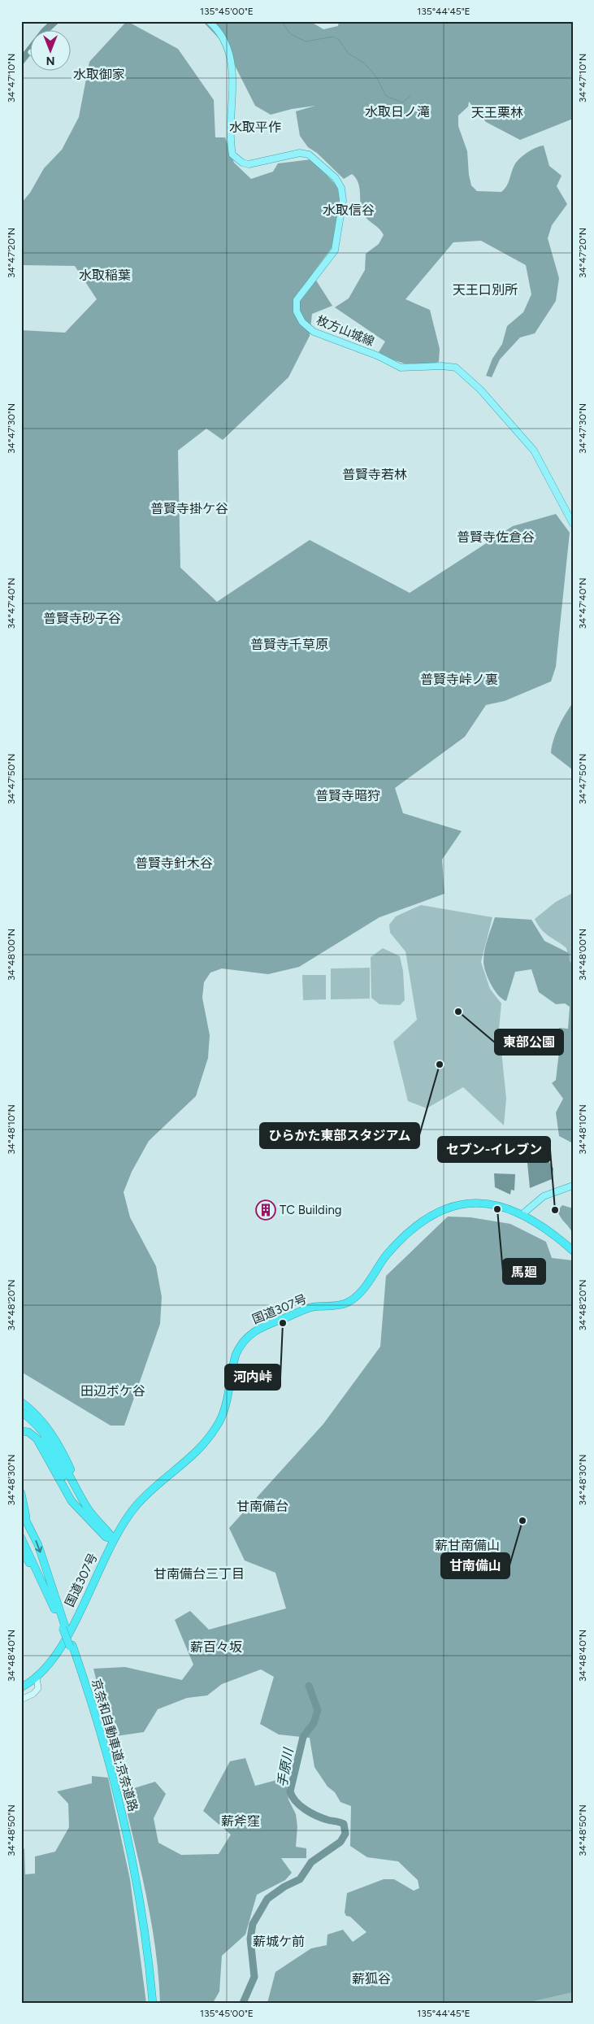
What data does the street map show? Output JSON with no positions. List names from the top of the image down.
{
  "streets": {
    "highway": ["国道307号", "京奈和自動車道;京奈道路"],
    "main road": ["枚方山城線"]
  },
  "districts": [
    "水取御家",
    "水取日ノ滝",
    "天王栗林",
    "水取平作",
    "水取信谷",
    "水取稲葉",
    "天王口別所",
    "普賢寺若林",
    "普賢寺掛ケ谷",
    "普賢寺佐倉谷",
    "普賢寺砂子谷",
    "普賢寺千草原",
    "普賢寺峠ノ裏",
    "普賢寺暗狩",
    "普賢寺針木谷",
    "田辺ボケ谷",
    "甘南備台",
    "薪甘南備山",
    "甘南備台三丁目",
    "薪百々坂",
    "薪斧窪",
    "薪城ケ前",
    "薪狐谷"
  ],
  "water": ["手原川"],
  "places": {
    "other": [
      "東部公園",
      "ひらかた東部スタジアム",
      "馬廻",
      "セブン-イレブン",
      "河内峠",
      "甘南備山"
    ],
    "building": ["TC Building"]
  },
  "north": "bottom",
  "coordinates": [
    "135°45'00\"E",
    "135°44'45\"E",
    "34°47'10\"N",
    "34°47'20\"N",
    "34°47'30\"N",
    "34°47'40\"N",
    "34°47'50\"N",
    "34°48'00\"N",
    "34°48'10\"N",
    "34°48'20\"N",
    "34°48'30\"N",
    "34°48'40\"N",
    "34°48'50\"N"
  ]
}
